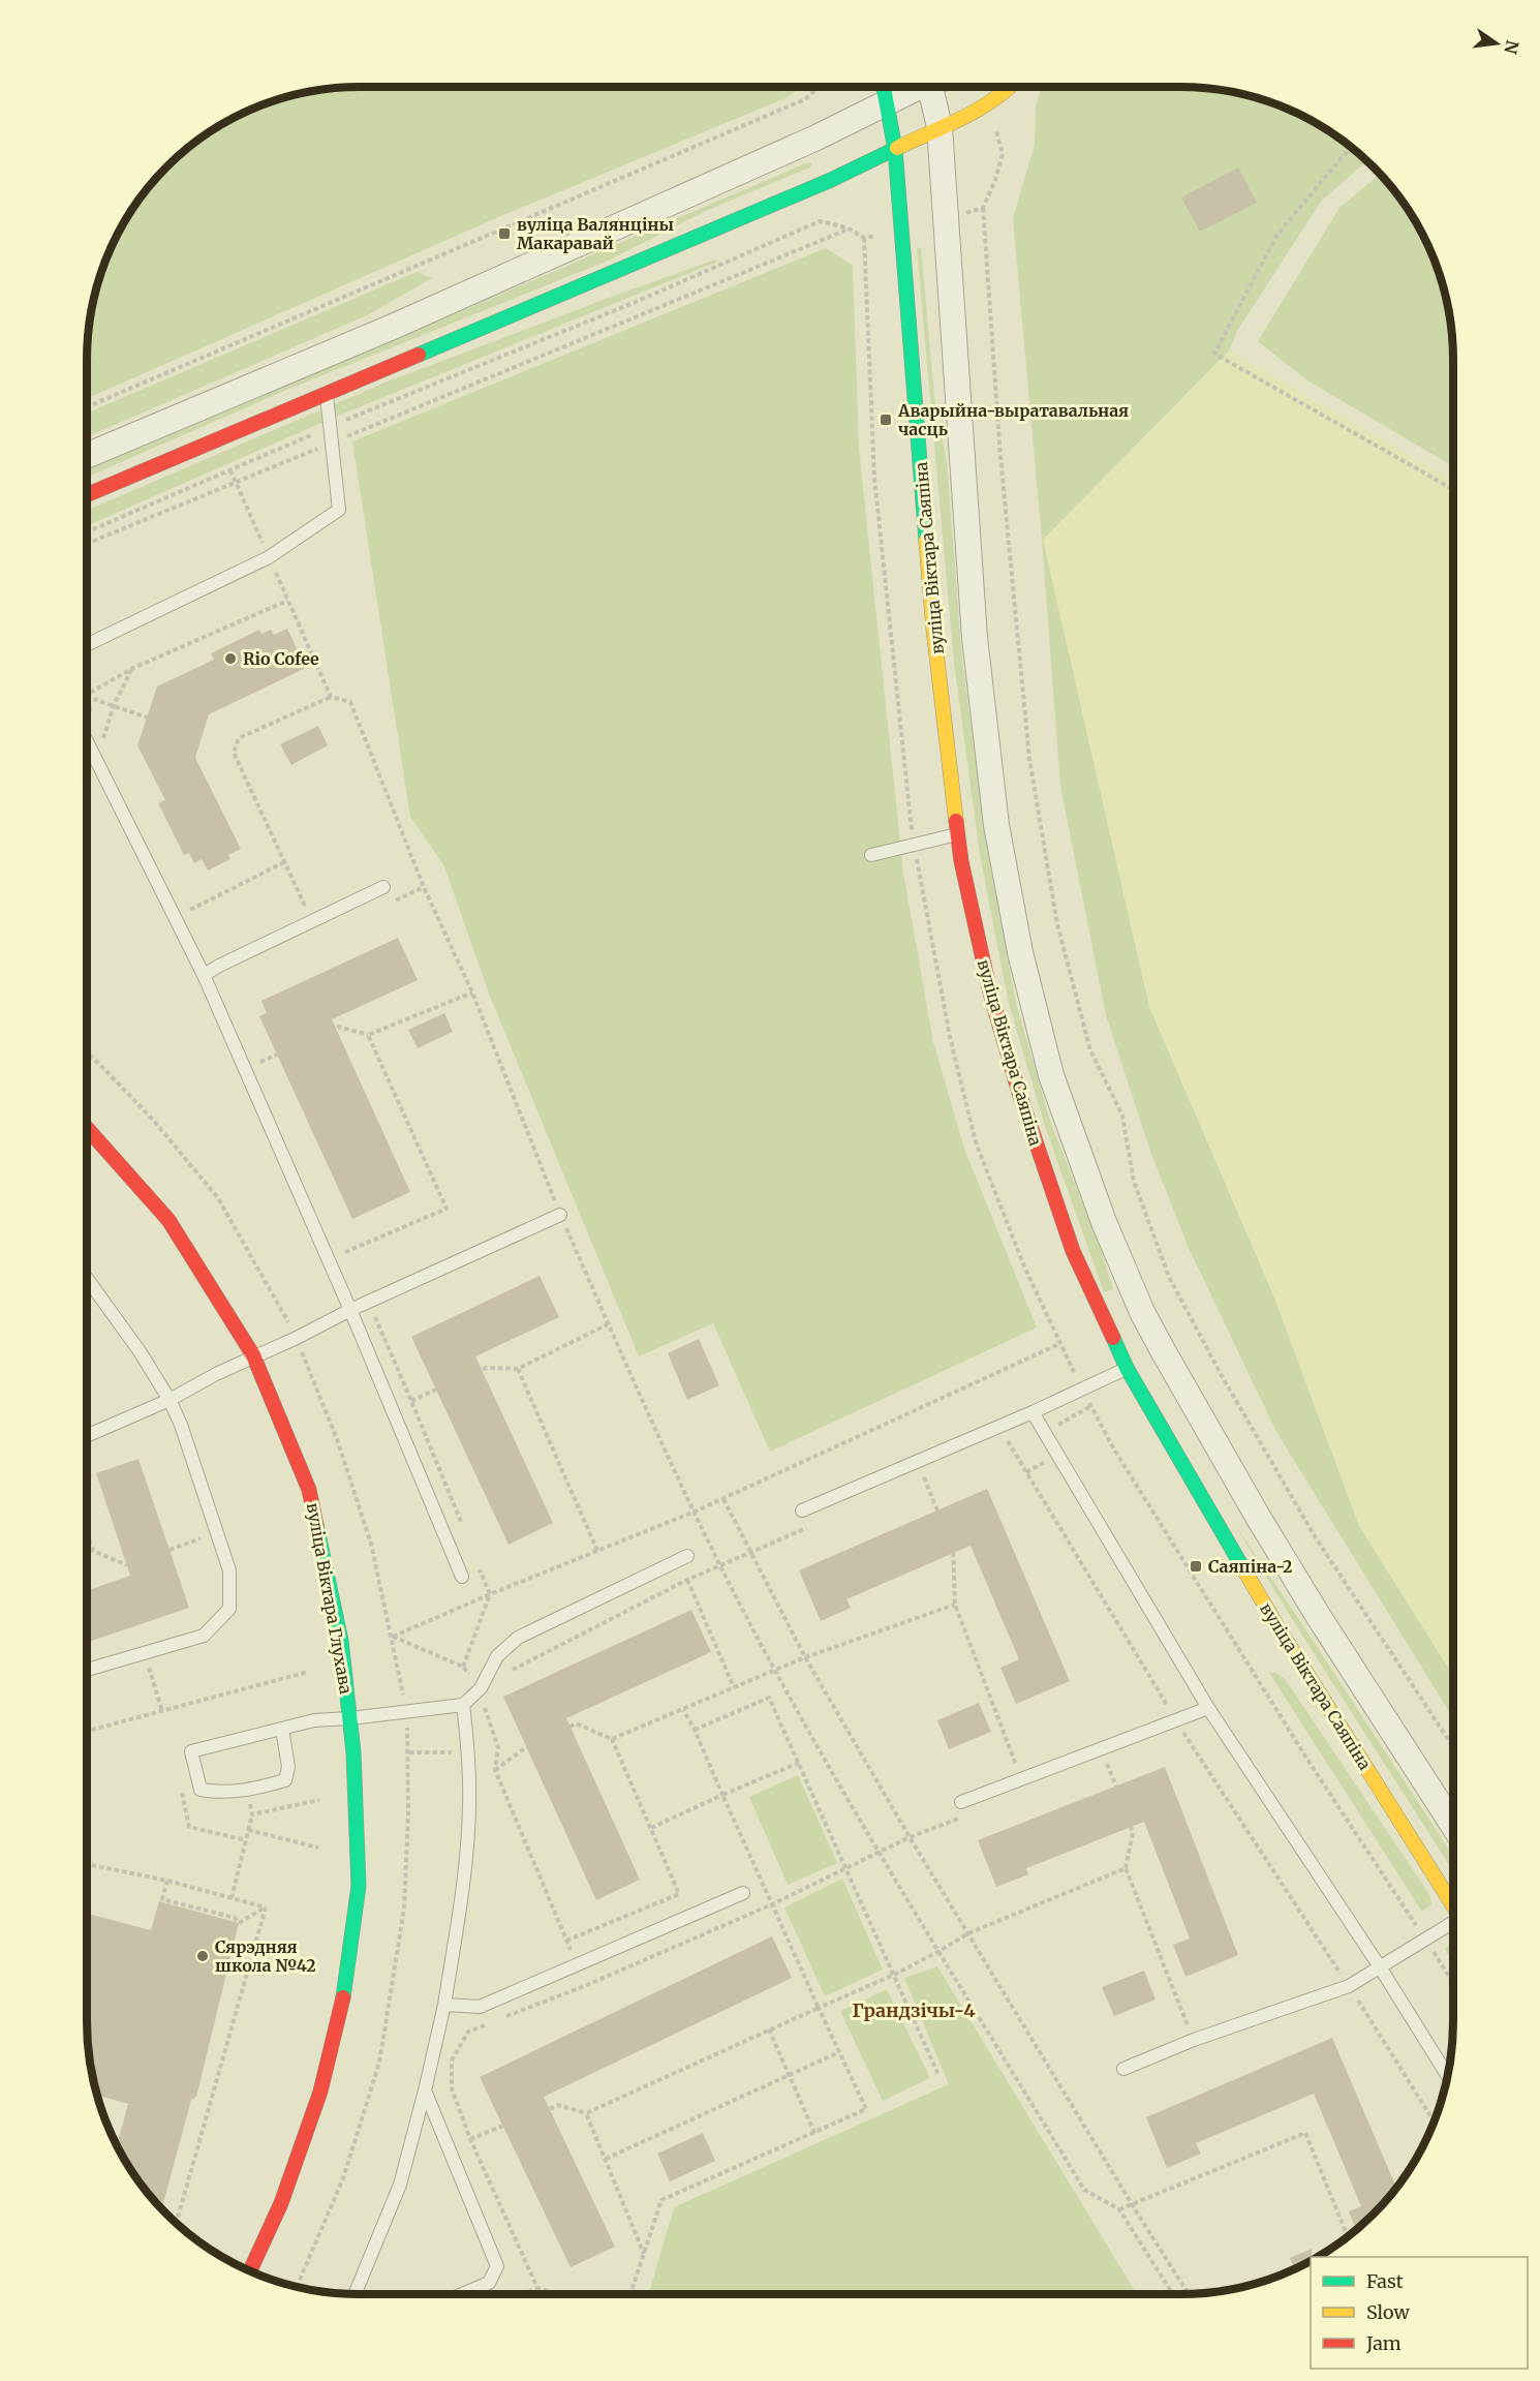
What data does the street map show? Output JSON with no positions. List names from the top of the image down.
{
  "streets": {
    "street": ["вуліца Віктара Саяпіна", "вуліца Віктара Глухава"]
  },
  "districts": ["Грандзічы-4"],
  "places": {
    "transit": ["вуліца Валянціны Макаравай", "Аварыйна-выратавальная часць", "Саяпіна-2"],
    "other": ["Rio Cofee", "Сярэдняя школа №42"]
  },
  "legend": ["Fast", "Slow", "Jam"],
  "north": "right"
}
